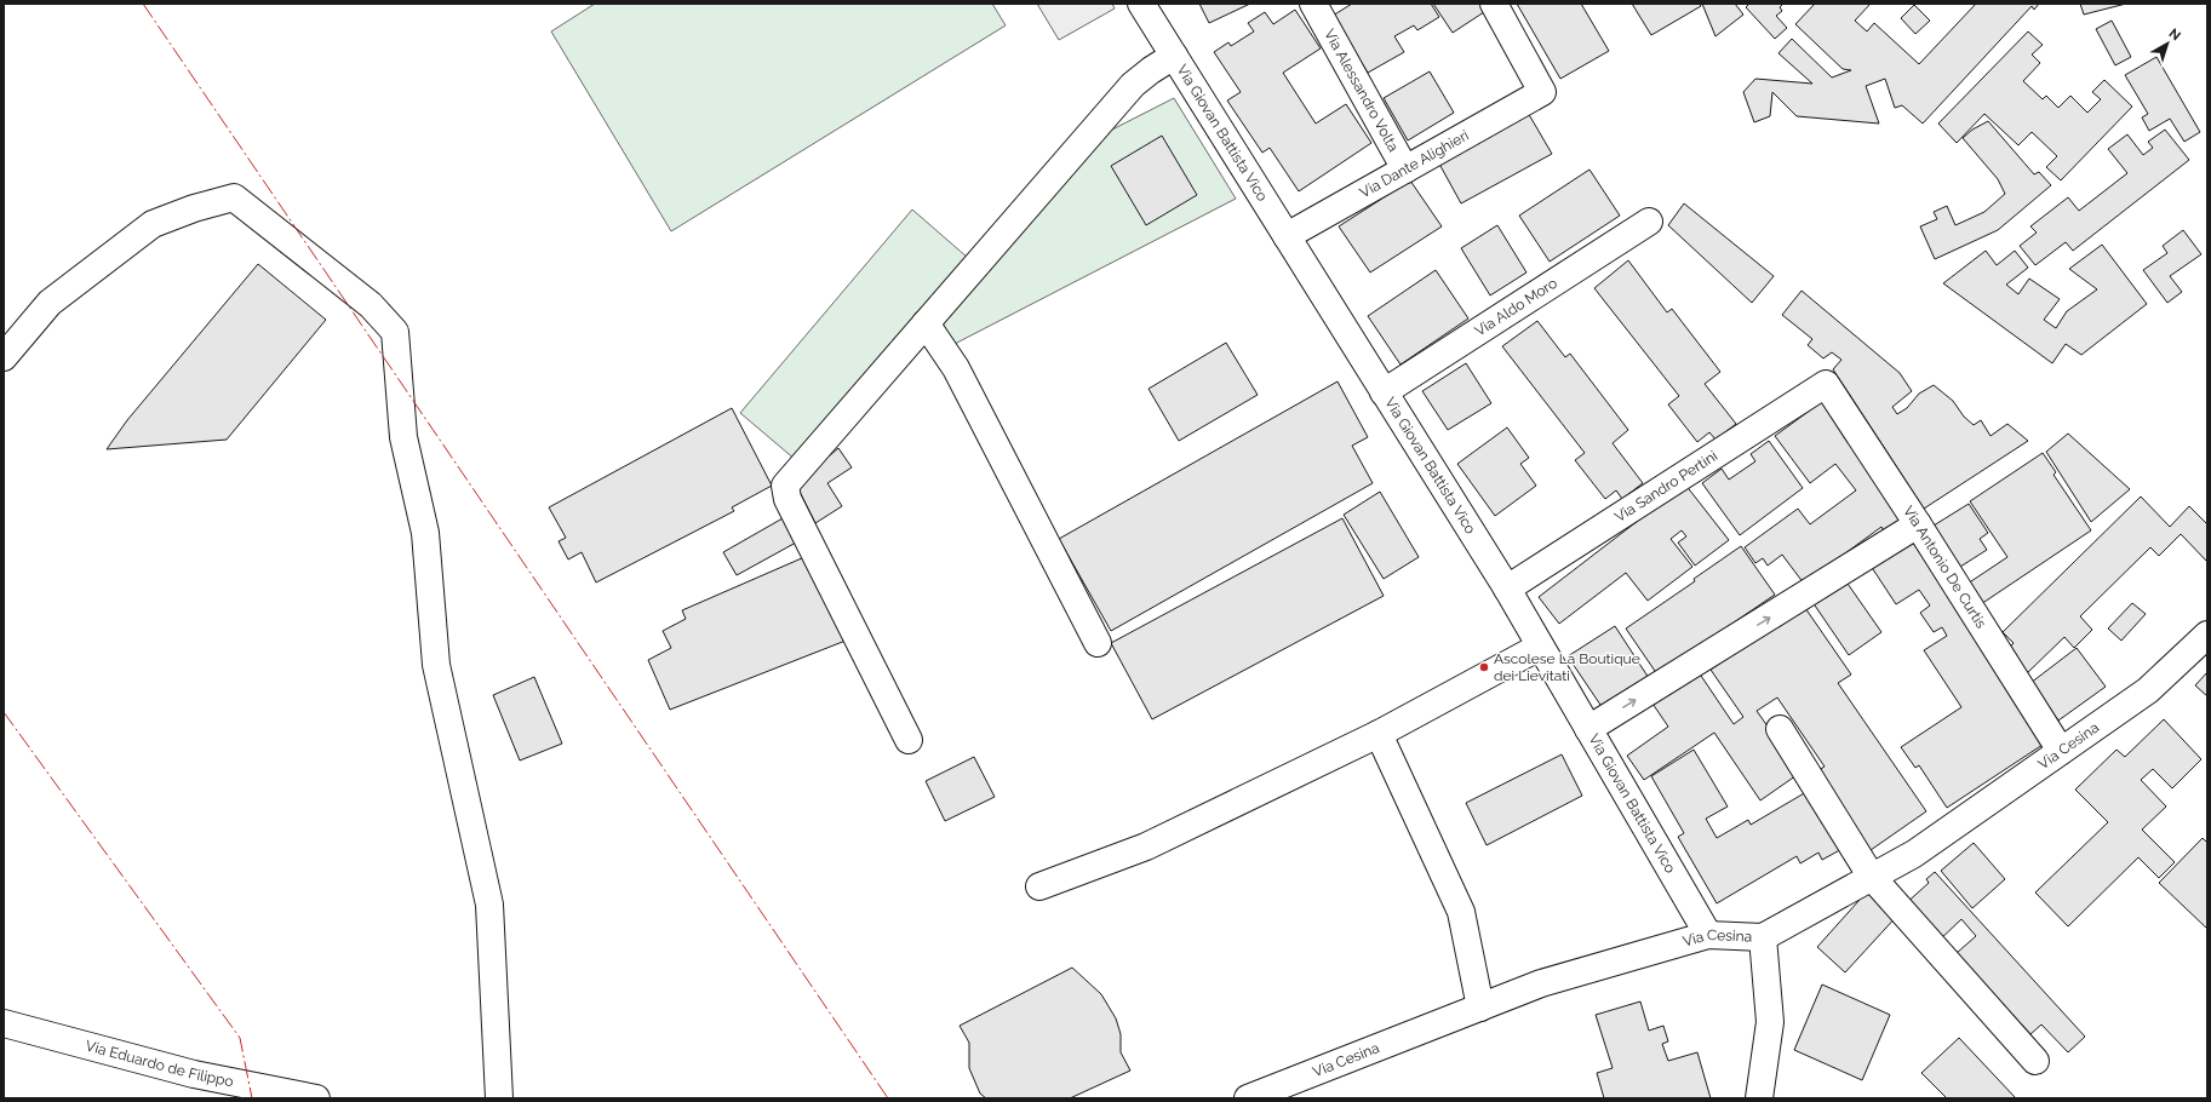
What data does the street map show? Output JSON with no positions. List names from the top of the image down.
{
  "streets": {
    "street": [
      "Via Alessandro Volta",
      "Via Giovan Battista Vico",
      "Via Dante Alighieri",
      "Via Aldo Moro",
      "Via Sandro Pertini",
      "Via Antonio De Curtis",
      "Via Cesina",
      "Via Eduardo de Filippo"
    ]
  },
  "crossings": [
    ["Via Alessandro Volta", "Via Dante Alighieri"],
    ["Via Giovan Battista Vico", "Via Dante Alighieri"],
    ["Via Giovan Battista Vico", "Via Aldo Moro"],
    ["Via Giovan Battista Vico", "Via Sandro Pertini"],
    ["Via Giovan Battista Vico", "Via Cesina"],
    ["Via Sandro Pertini", "Via Antonio De Curtis"],
    ["Via Antonio De Curtis", "Via Cesina"]
  ],
  "places": ["Ascolese La Boutique dei Lievitati"],
  "north": "top right"
}
